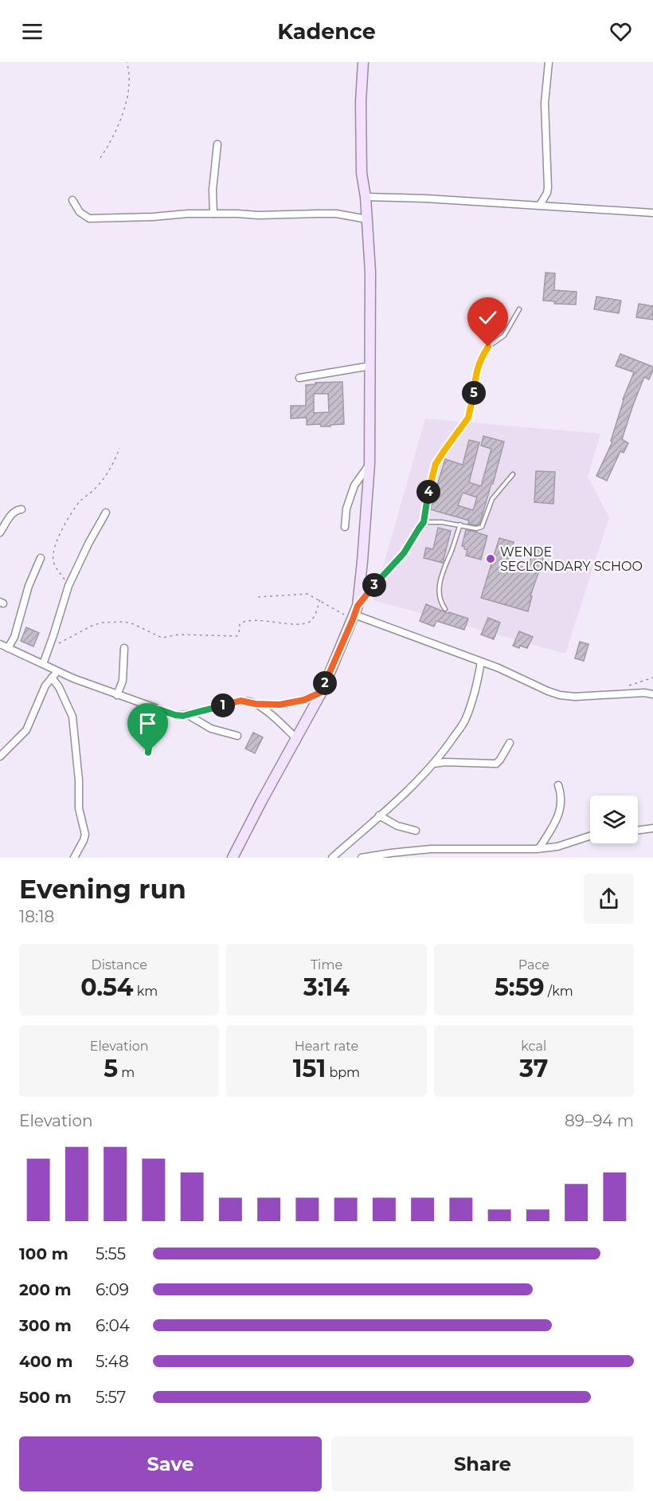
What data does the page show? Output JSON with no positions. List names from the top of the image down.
{
  "places": ["WENDE SECLONDARY SCHOO"],
  "page": {
    "header": "Kadence",
    "pins": [
      "5",
      "4",
      "3",
      "2",
      "1"
    ],
    "heading": ["Evening run", "18:18"],
    "stats": [
      ["Distance", "0.54 km"],
      ["Time", "3:14"],
      ["Pace", "5:59 /km"],
      ["Elevation", "5 m"],
      ["Heart rate", "151 bpm"],
      ["kcal", "37"]
    ],
    "chart": ["Elevation", "89–94 m"],
    "list": [
      {
        "name": "100 m",
        "note": "5:55"
      },
      {
        "name": "200 m",
        "note": "6:09"
      },
      {
        "name": "300 m",
        "note": "6:04"
      },
      {
        "name": "400 m",
        "note": "5:48"
      },
      {
        "name": "500 m",
        "note": "5:57"
      }
    ],
    "buttons": ["Save", "Share"]
  }
}
